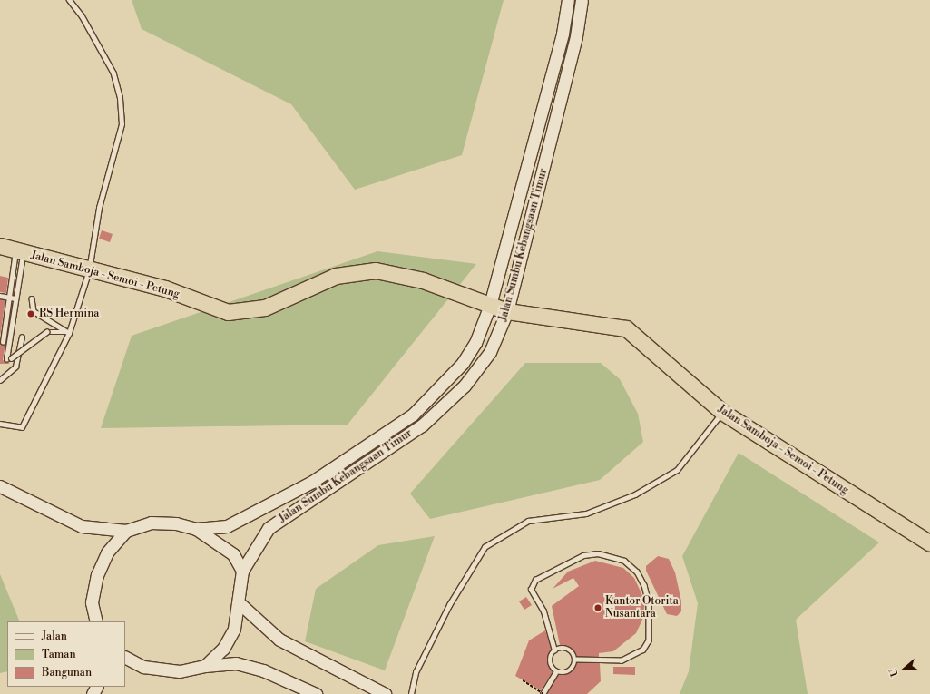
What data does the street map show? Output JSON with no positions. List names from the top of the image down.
{
  "streets": {
    "highway": ["Jalan Samboja - Semoi - Petung"],
    "street": ["Jalan Sumbu Kebangsaan Timur"]
  },
  "crossings": [
    ["Jalan Sumbu Kebangsaan Timur", "Jalan Samboja - Semoi - Petung"]
  ],
  "places": ["RS Hermina", "Kantor Otorita Nusantara"],
  "legend": ["Jalan", "Taman", "Bangunan"],
  "north": "left"
}
